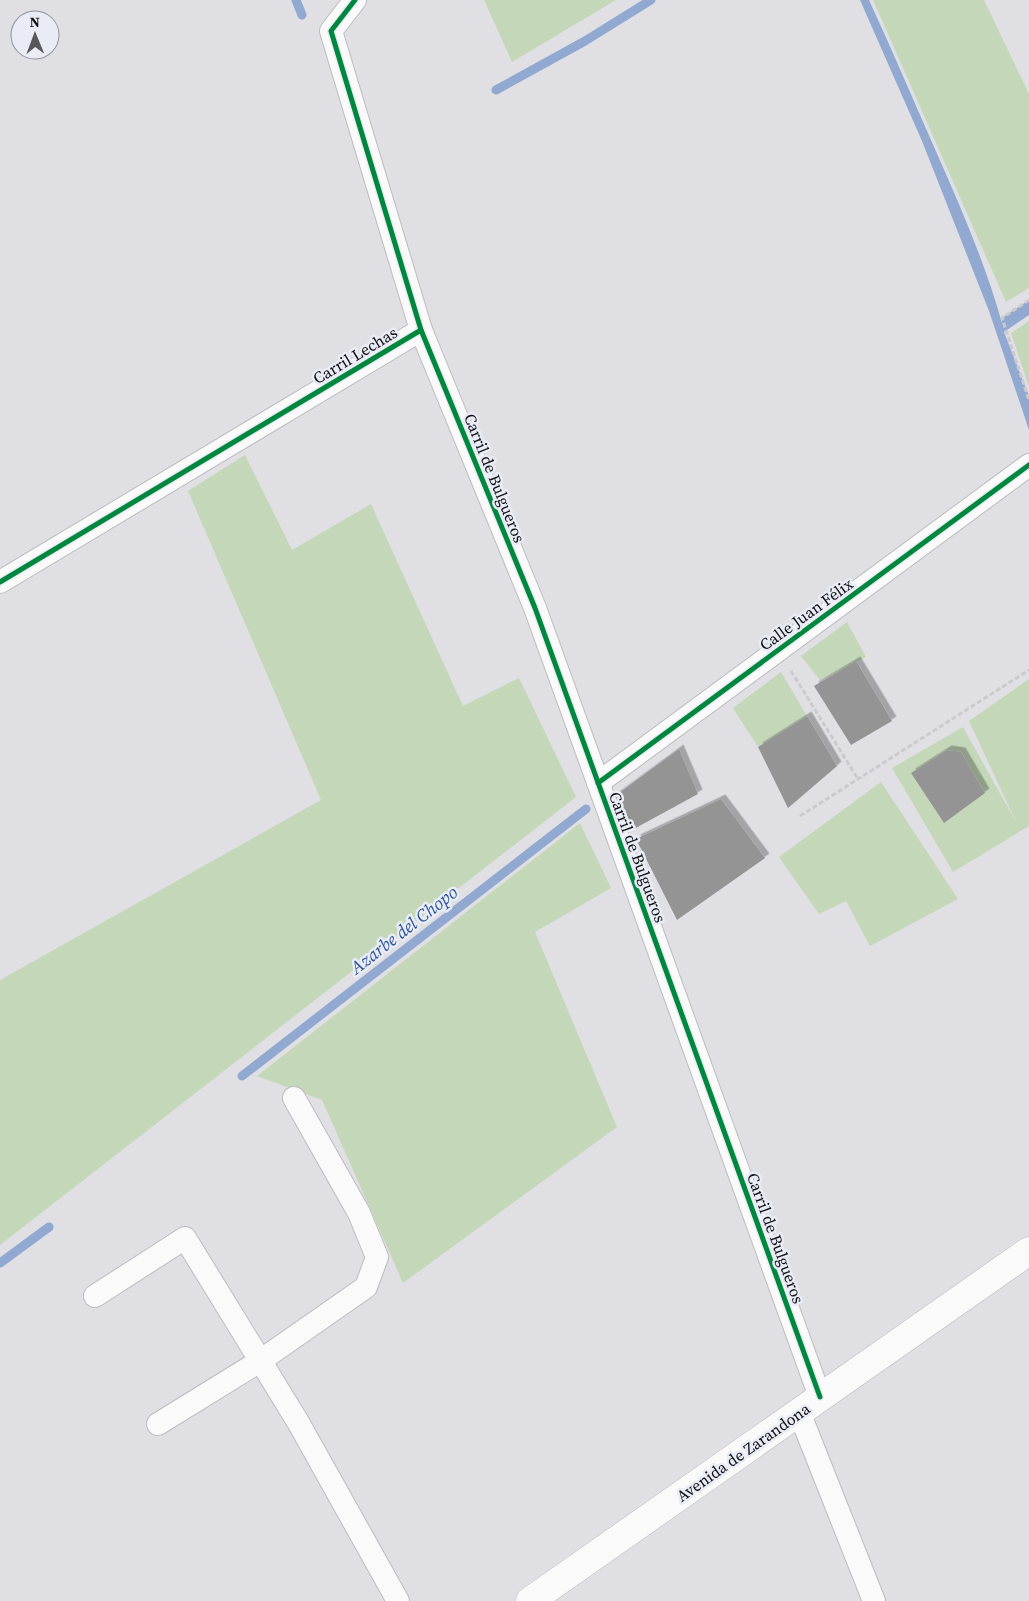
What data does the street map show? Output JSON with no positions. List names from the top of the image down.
{
  "streets": {
    "street": [
      "Carril Lechas",
      "Carril de Bulgueros",
      "Calle Juan Félix",
      "Avenida de Zarandona"
    ]
  },
  "crossings": [
    ["Carril Lechas", "Carril de Bulgueros"],
    ["Carril de Bulgueros", "Calle Juan Félix"],
    ["Carril de Bulgueros", "Avenida de Zarandona"]
  ],
  "water": ["Azarbe del Chopo"],
  "north": "top"
}
